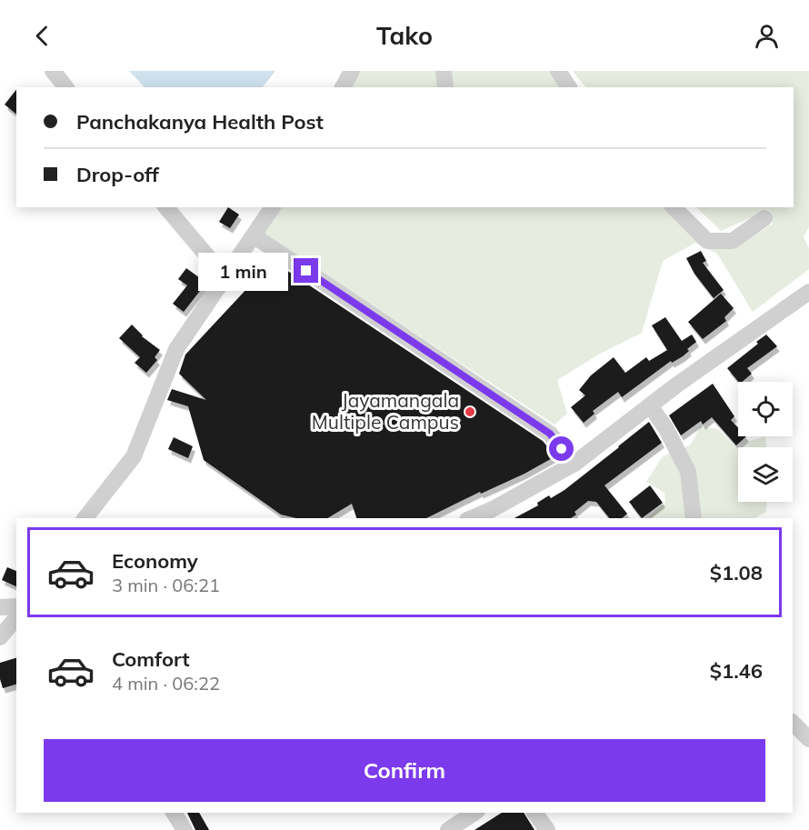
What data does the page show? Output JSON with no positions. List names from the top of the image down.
{
  "places": ["Jayamangala Multiple Campus"],
  "page": {
    "header": "Tako",
    "banner": ["Panchakanya Health Post", "Drop-off"],
    "bubble": "1 min",
    "list": [
      {
        "name": "Economy",
        "note": "3 min · 06:21",
        "value": "$1.08"
      },
      {
        "name": "Comfort",
        "note": "4 min · 06:22",
        "value": "$1.46"
      }
    ],
    "buttons": "Confirm"
  }
}
